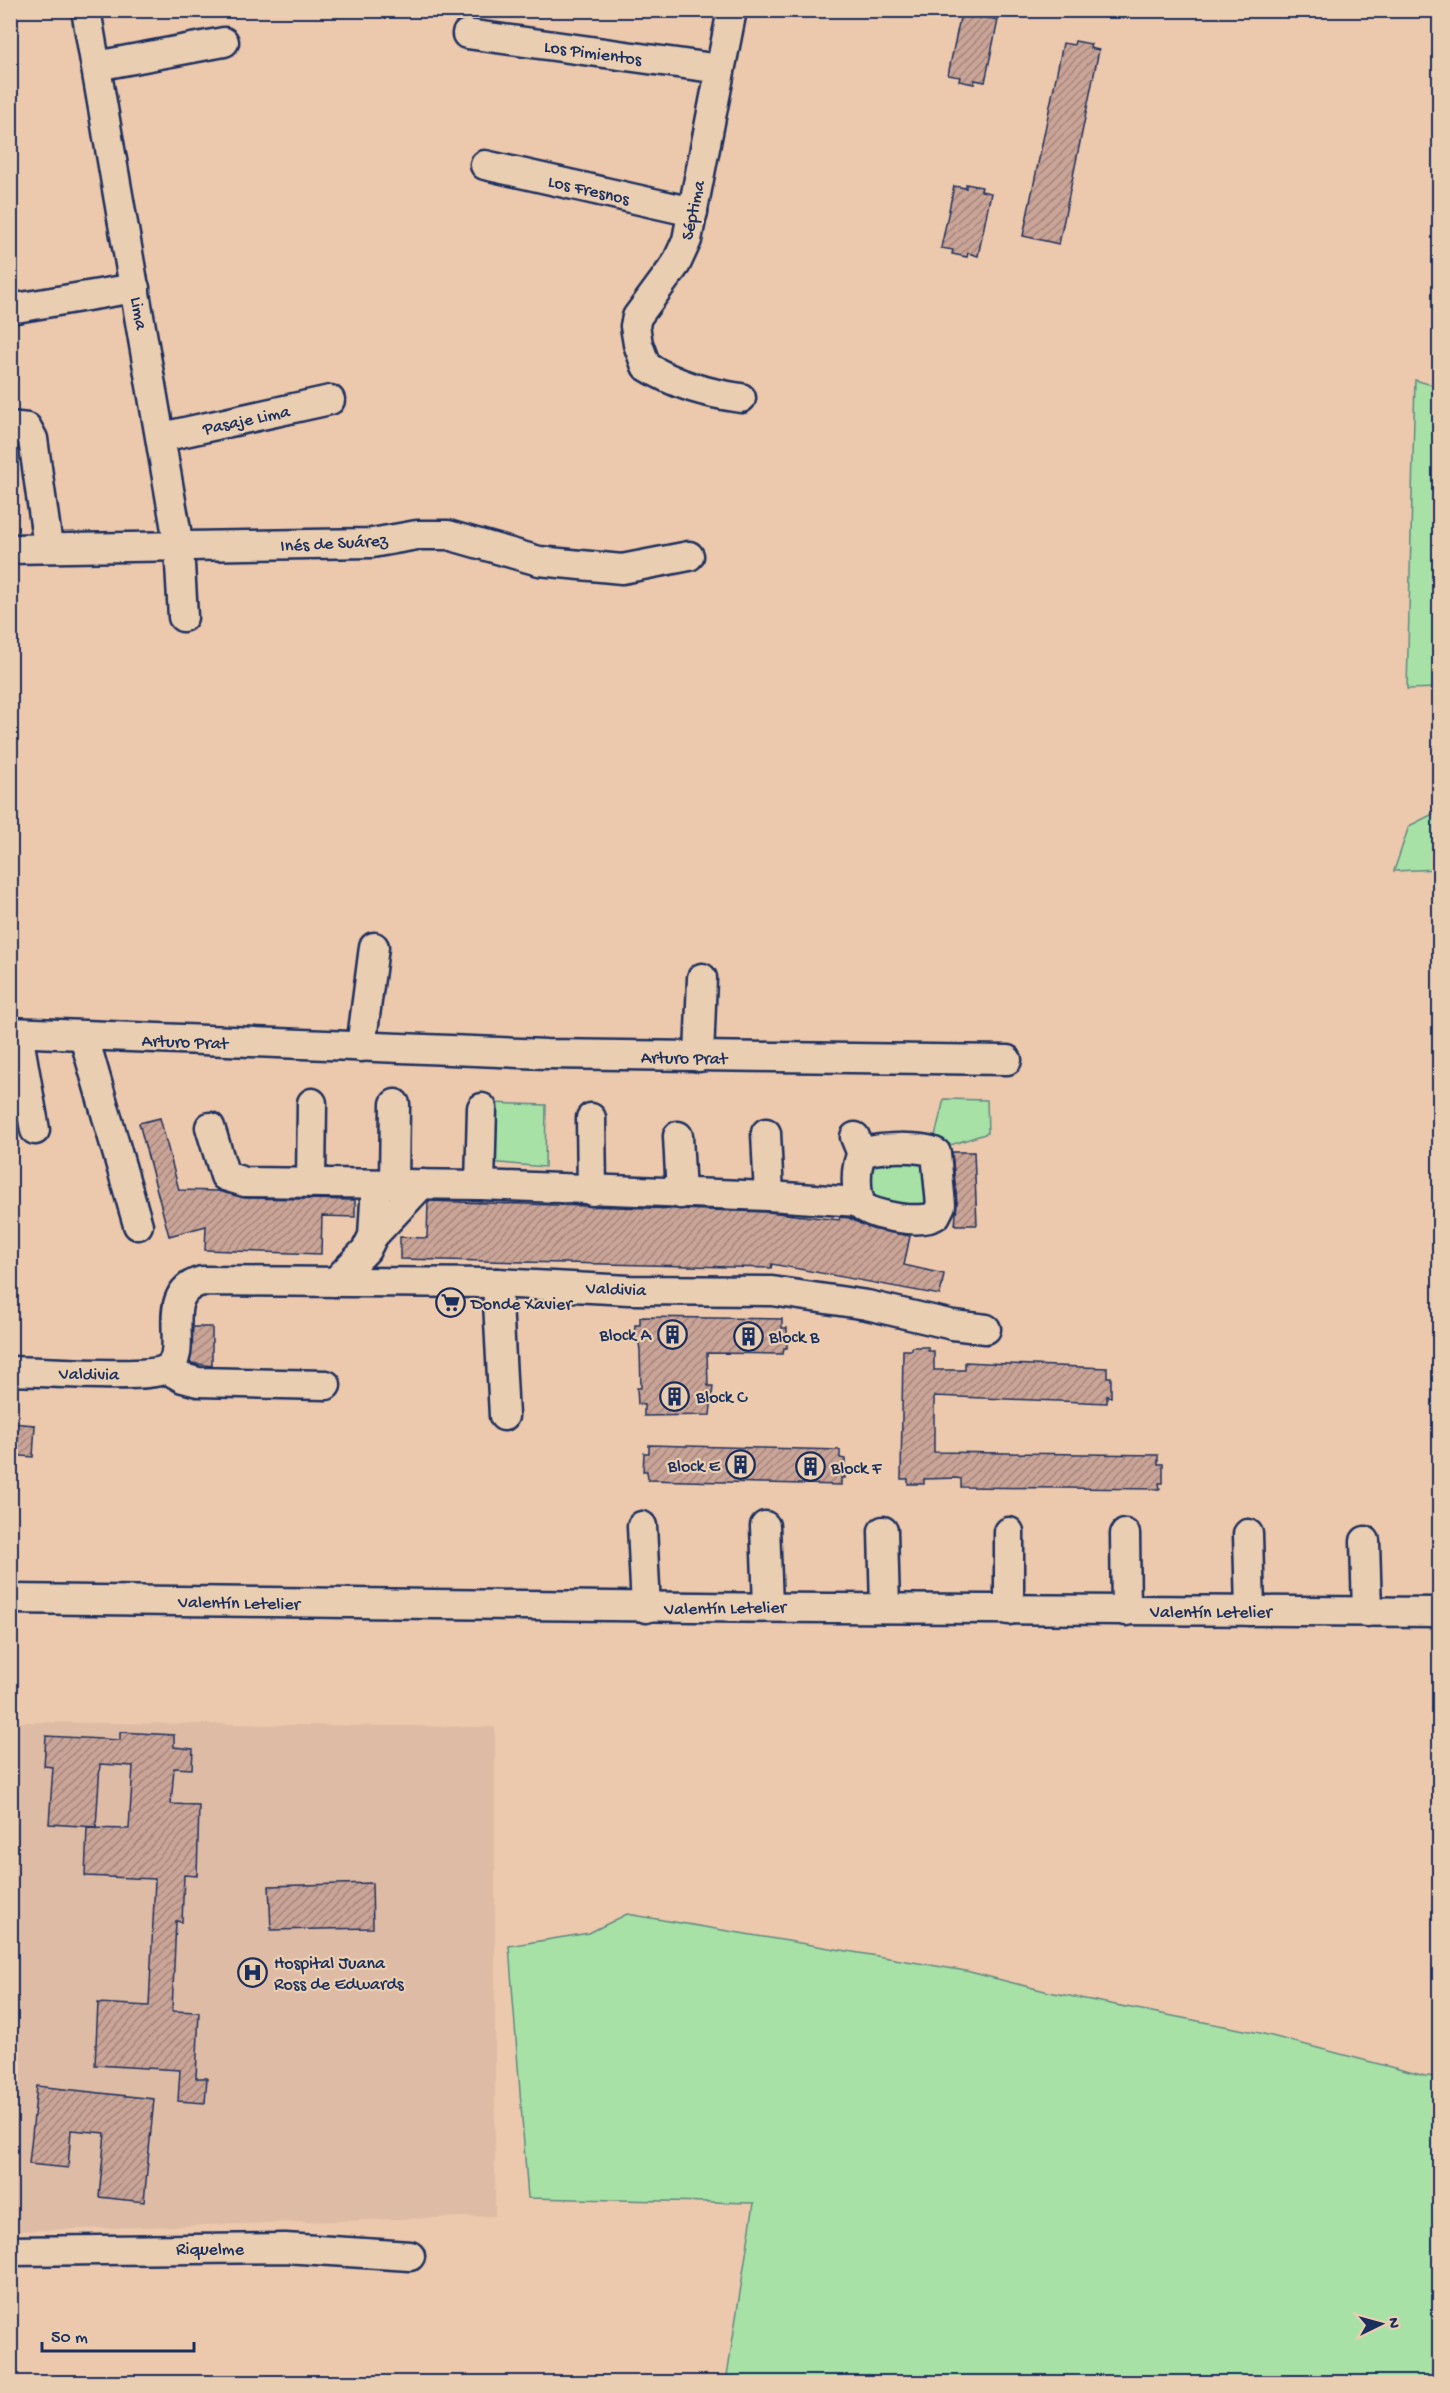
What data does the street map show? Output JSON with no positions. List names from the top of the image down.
{
  "streets": {
    "street": [
      "Los Pimientos",
      "Los Fresnos",
      "Séptima",
      "Lima",
      "Pasaje Lima",
      "Inés de Suárez",
      "Arturo Prat",
      "Valdivia",
      "Valentín Letelier",
      "Riquelme"
    ]
  },
  "crossings": [
    ["Los Pimientos", "Séptima"],
    ["Los Fresnos", "Séptima"],
    ["Lima", "Pasaje Lima"],
    ["Lima", "Inés de Suárez"]
  ],
  "places": {
    "supermarket": ["Donde Xavier"],
    "building": [
      "Block A",
      "Block B",
      "Block C",
      "Block E",
      "Block F"
    ],
    "hospital": ["Hospital Juana Ross de Edwards"]
  },
  "scale_bar": "50 m",
  "north": "right"
}
